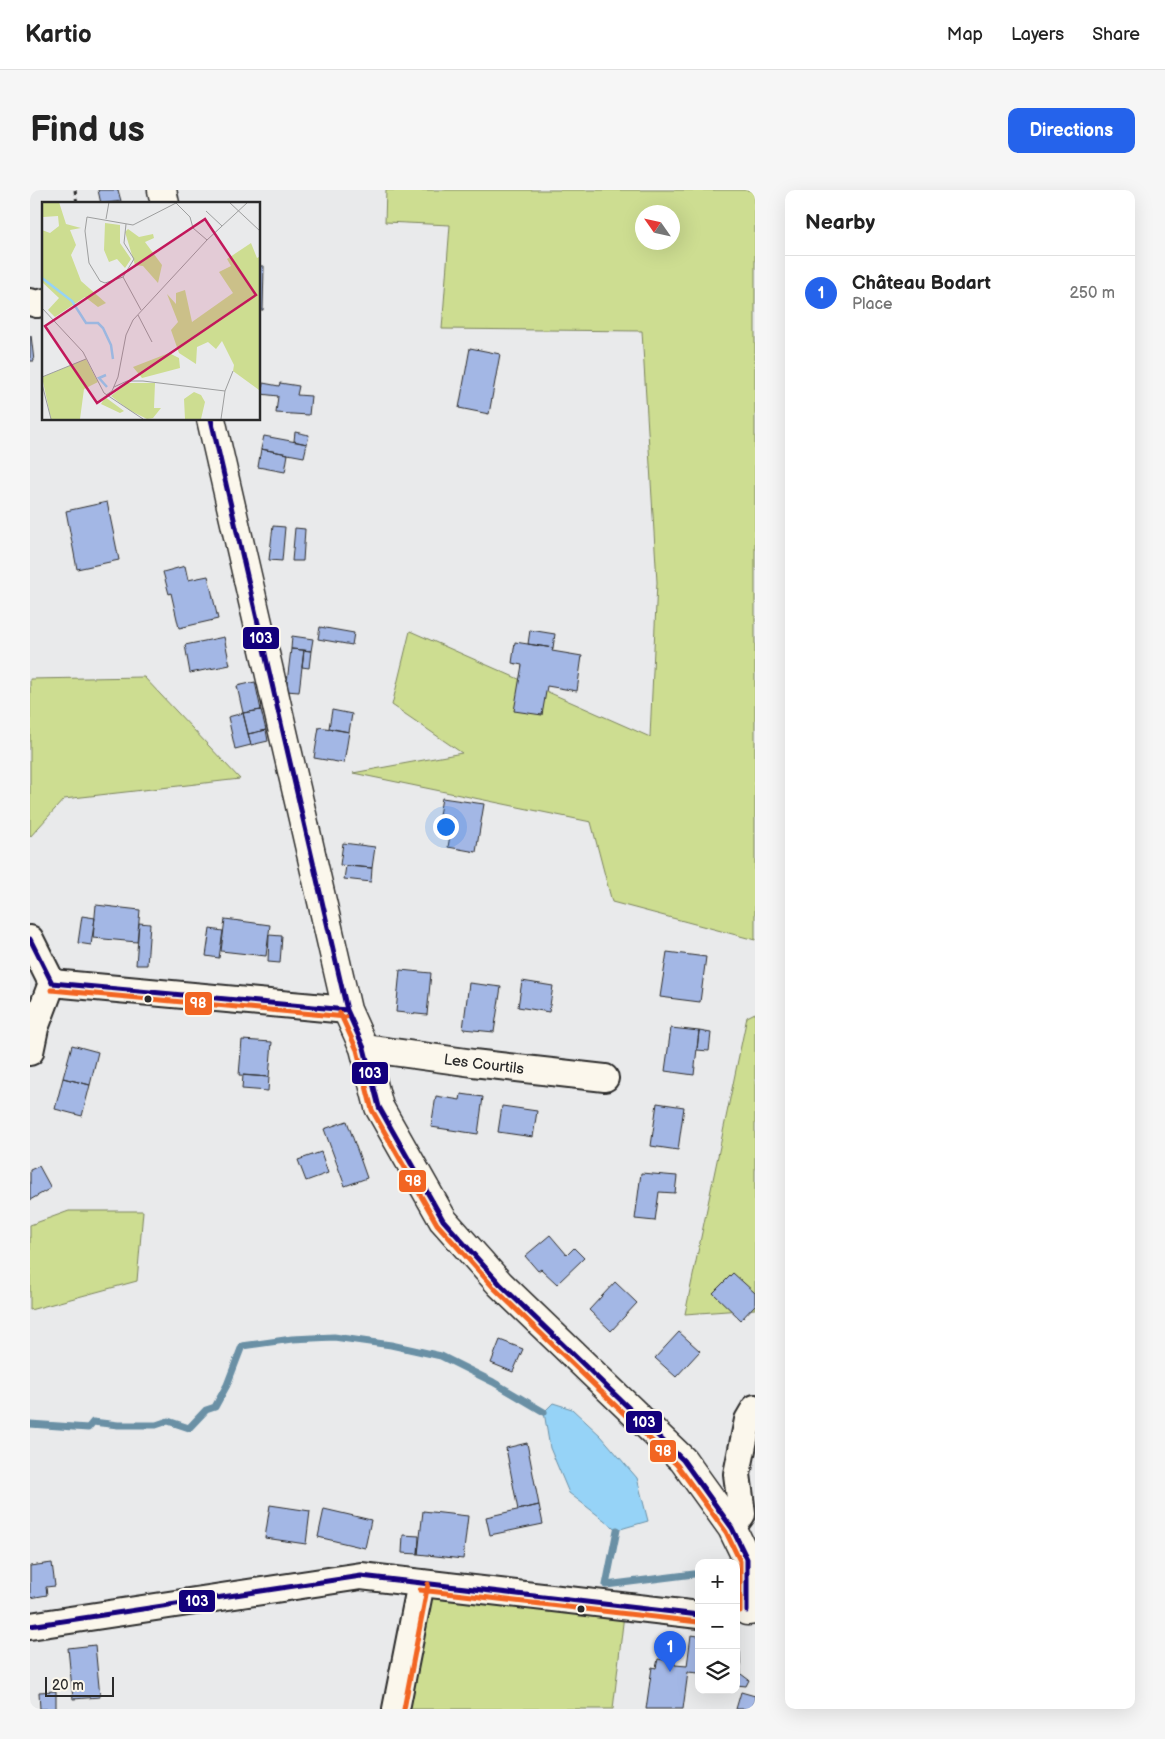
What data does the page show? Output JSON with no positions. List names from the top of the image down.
{
  "streets": {
    "street": ["Les Courtils"]
  },
  "lines": ["transit line 103", "transit line 98"],
  "scale_bar": "20 m",
  "north": "top left",
  "page": {
    "header": "Kartio",
    "nav": ["Map", "Layers", "Share"],
    "buttons": "Directions",
    "title": "Find us",
    "heading": "Nearby",
    "list": [
      {
        "mark": "1",
        "name": "Château Bodart",
        "note": "Place",
        "value": "250 m"
      }
    ],
    "map_buttons": ["+", "−"],
    "pins": "1",
    "scale": "20 m"
  }
}
